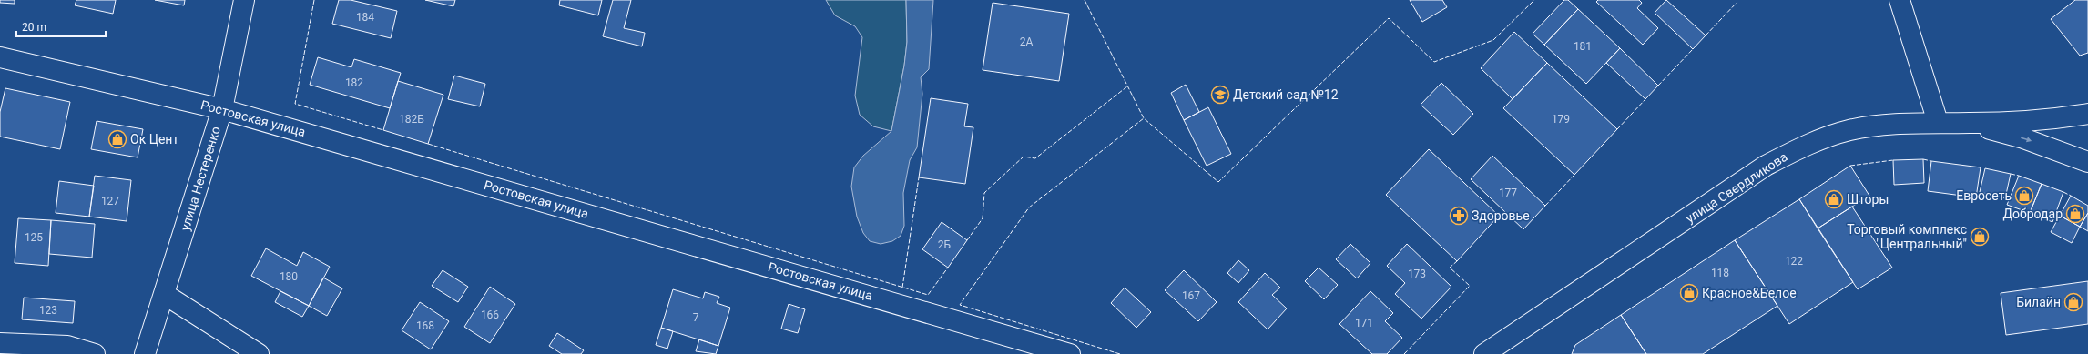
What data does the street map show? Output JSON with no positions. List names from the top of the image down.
{
  "streets": {
    "street": ["Ростовская улица", "улица Нестеренко", "улица Свердликова"]
  },
  "crossings": [
    ["Ростовская улица", "улица Нестеренко"]
  ],
  "places": {
    "school or university": ["Детский сад №12"],
    "shop": [
      "Ок Цент",
      "Евросеть",
      "Шторы",
      "Добродар",
      "Торговый комплекс \"Центральный\"",
      "Красное&Белое",
      "Билайн"
    ],
    "pharmacy": ["Здоровье"]
  },
  "house_numbers": [
    "184",
    "2А",
    "181",
    "182",
    "182Б",
    "179",
    "177",
    "127",
    "125",
    "2Б",
    "122",
    "118",
    "173",
    "180",
    "167",
    "123",
    "166",
    "7",
    "171",
    "168"
  ],
  "scale_bar": "20 m"
}
